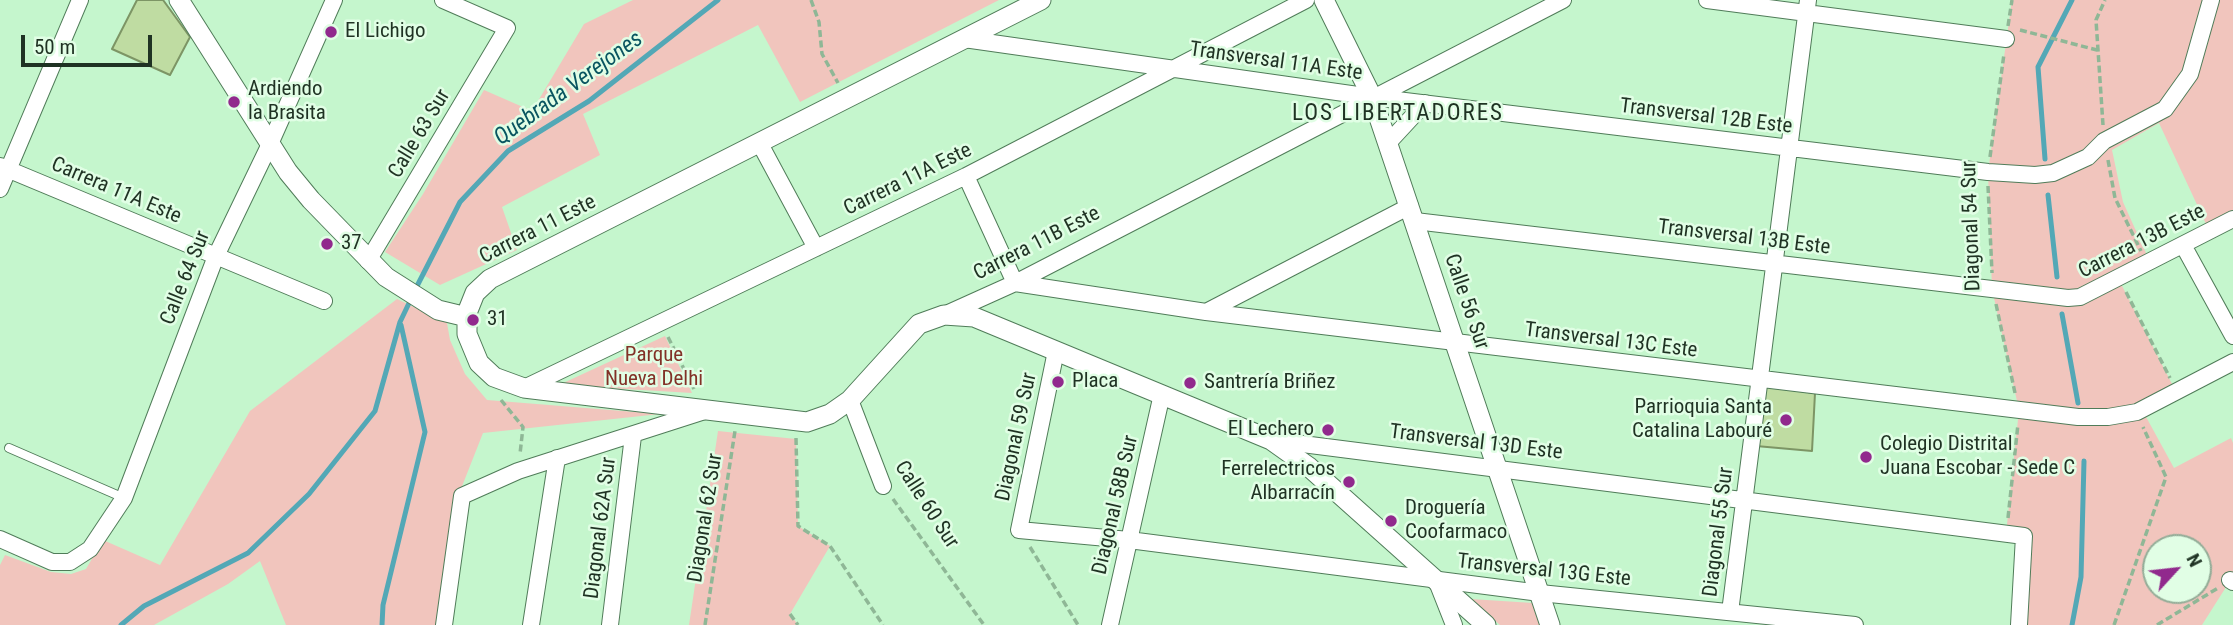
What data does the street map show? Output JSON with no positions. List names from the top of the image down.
{
  "streets": {
    "street": [
      "Transversal 11A Este",
      "Transversal 12B Este",
      "Calle 63 Sur",
      "Carrera 11A Este",
      "Carrera 11 Este",
      "Transversal 13B Este",
      "Carrera 13B Este",
      "Carrera 11B Este",
      "Calle 64 Sur",
      "Calle 56 Sur",
      "Transversal 13C Este",
      "Diagonal 59 Sur",
      "Transversal 13D Este",
      "Calle 60 Sur",
      "Diagonal 58B Sur",
      "Diagonal 62A Sur",
      "Diagonal 55 Sur",
      "Transversal 13G Este"
    ],
    "path": ["Diagonal 54 Sur", "Diagonal 62 Sur"]
  },
  "crossings": [
    ["Transversal 11A Este", "Transversal 12B Este"],
    ["Transversal 11A Este", "Carrera 11A Este"],
    ["Transversal 11A Este", "Carrera 11 Este"],
    ["Transversal 11A Este", "Carrera 11B Este"],
    ["Transversal 11A Este", "Calle 56 Sur"],
    ["Transversal 12B Este", "Diagonal 54 Sur"],
    ["Transversal 12B Este", "Carrera 11B Este"],
    ["Transversal 12B Este", "Calle 56 Sur"],
    ["Transversal 12B Este", "Diagonal 55 Sur"],
    ["Carrera 11A Este", "Carrera 11B Este"],
    ["Carrera 11A Este", "Calle 64 Sur"],
    ["Diagonal 54 Sur", "Transversal 13B Este"],
    ["Diagonal 54 Sur", "Transversal 13C Este"],
    ["Diagonal 54 Sur", "Transversal 13D Este"],
    ["Transversal 13B Este", "Carrera 13B Este"],
    ["Transversal 13B Este", "Calle 56 Sur"],
    ["Transversal 13B Este", "Diagonal 55 Sur"],
    ["Carrera 11B Este", "Calle 56 Sur"],
    ["Carrera 11B Este", "Transversal 13C Este"],
    ["Carrera 11B Este", "Transversal 13D Este"],
    ["Carrera 11B Este", "Calle 60 Sur"],
    ["Carrera 11B Este", "Diagonal 62 Sur"],
    ["Calle 56 Sur", "Transversal 13C Este"],
    ["Calle 56 Sur", "Transversal 13D Este"],
    ["Calle 56 Sur", "Transversal 13G Este"],
    ["Transversal 13C Este", "Diagonal 55 Sur"],
    ["Diagonal 59 Sur", "Transversal 13D Este"],
    ["Diagonal 59 Sur", "Transversal 13G Este"],
    ["Transversal 13D Este", "Diagonal 58B Sur"],
    ["Transversal 13D Este", "Diagonal 55 Sur"],
    ["Diagonal 58B Sur", "Transversal 13G Este"],
    ["Diagonal 55 Sur", "Transversal 13G Este"]
  ],
  "districts": ["LOS LIBERTADORES"],
  "water": ["Quebrada Verejones"],
  "parks": ["Parque Nueva Delhi"],
  "places": [
    "El Lichigo",
    "Ardiendo la Brasita",
    "37",
    "31",
    "Placa",
    "Santrería Briñez",
    "Parrioquia Santa Catalina Labouré",
    "El Lechero",
    "Colegio Distrital Juana Escobar - Sede C",
    "Ferrelectricos Albarracín",
    "Droguería Coofarmaco"
  ],
  "scale_bar": "50 m",
  "north": "top right"
}
